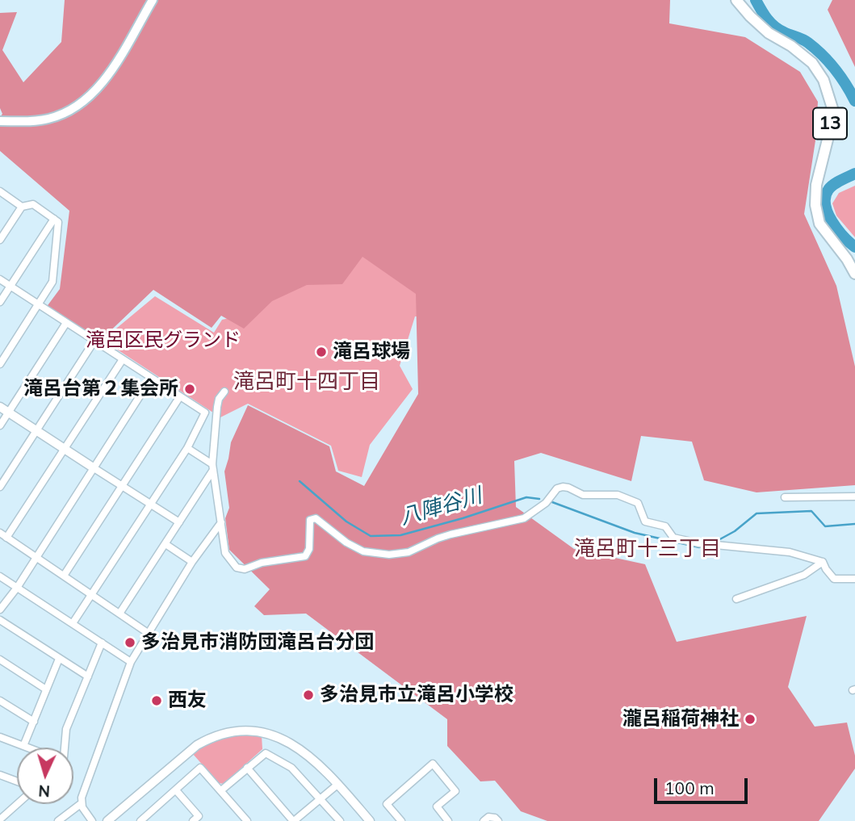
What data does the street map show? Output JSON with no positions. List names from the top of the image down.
{
  "streets": {
    "main road": ["13"]
  },
  "districts": ["滝呂町十四丁目", "滝呂町十三丁目"],
  "water": ["八陣谷川"],
  "parks": ["滝呂区民グランド"],
  "places": [
    "滝呂球場",
    "滝呂台第２集会所",
    "多治見市消防団滝呂台分団",
    "多治見市立滝呂小学校",
    "西友",
    "瀧呂稲荷神社"
  ],
  "scale_bar": "100 m",
  "north": "bottom"
}
